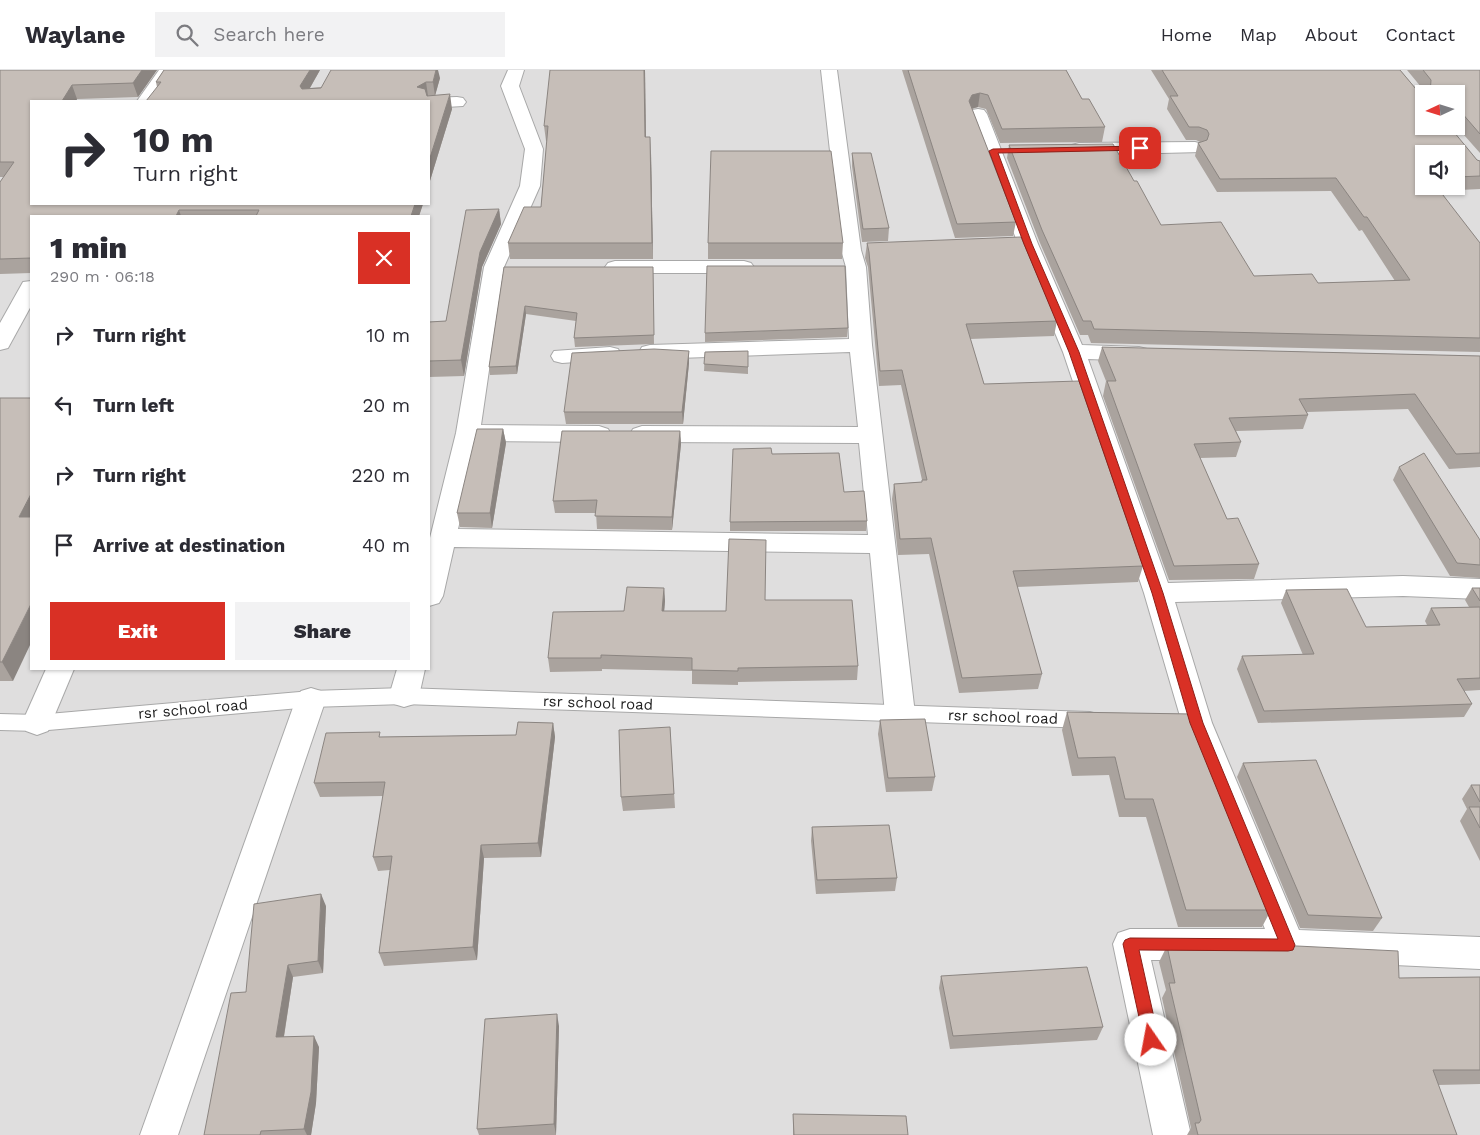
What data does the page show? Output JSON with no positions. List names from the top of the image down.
{
  "streets": {
    "lane": ["rsr school road"]
  },
  "north": "left",
  "page": {
    "header": "Waylane",
    "search": "Search here",
    "nav": [
      "Home",
      "Map",
      "About",
      "Contact"
    ],
    "turn": ["10 m", "Turn right"],
    "heading": ["1 min", "290 m · 06:18"],
    "list": [
      {
        "name": "Turn right",
        "value": "10 m"
      },
      {
        "name": "Turn left",
        "value": "20 m"
      },
      {
        "name": "Turn right",
        "value": "220 m"
      },
      {
        "name": "Arrive at destination",
        "value": "40 m"
      }
    ],
    "buttons": ["Exit", "Share"]
  }
}
